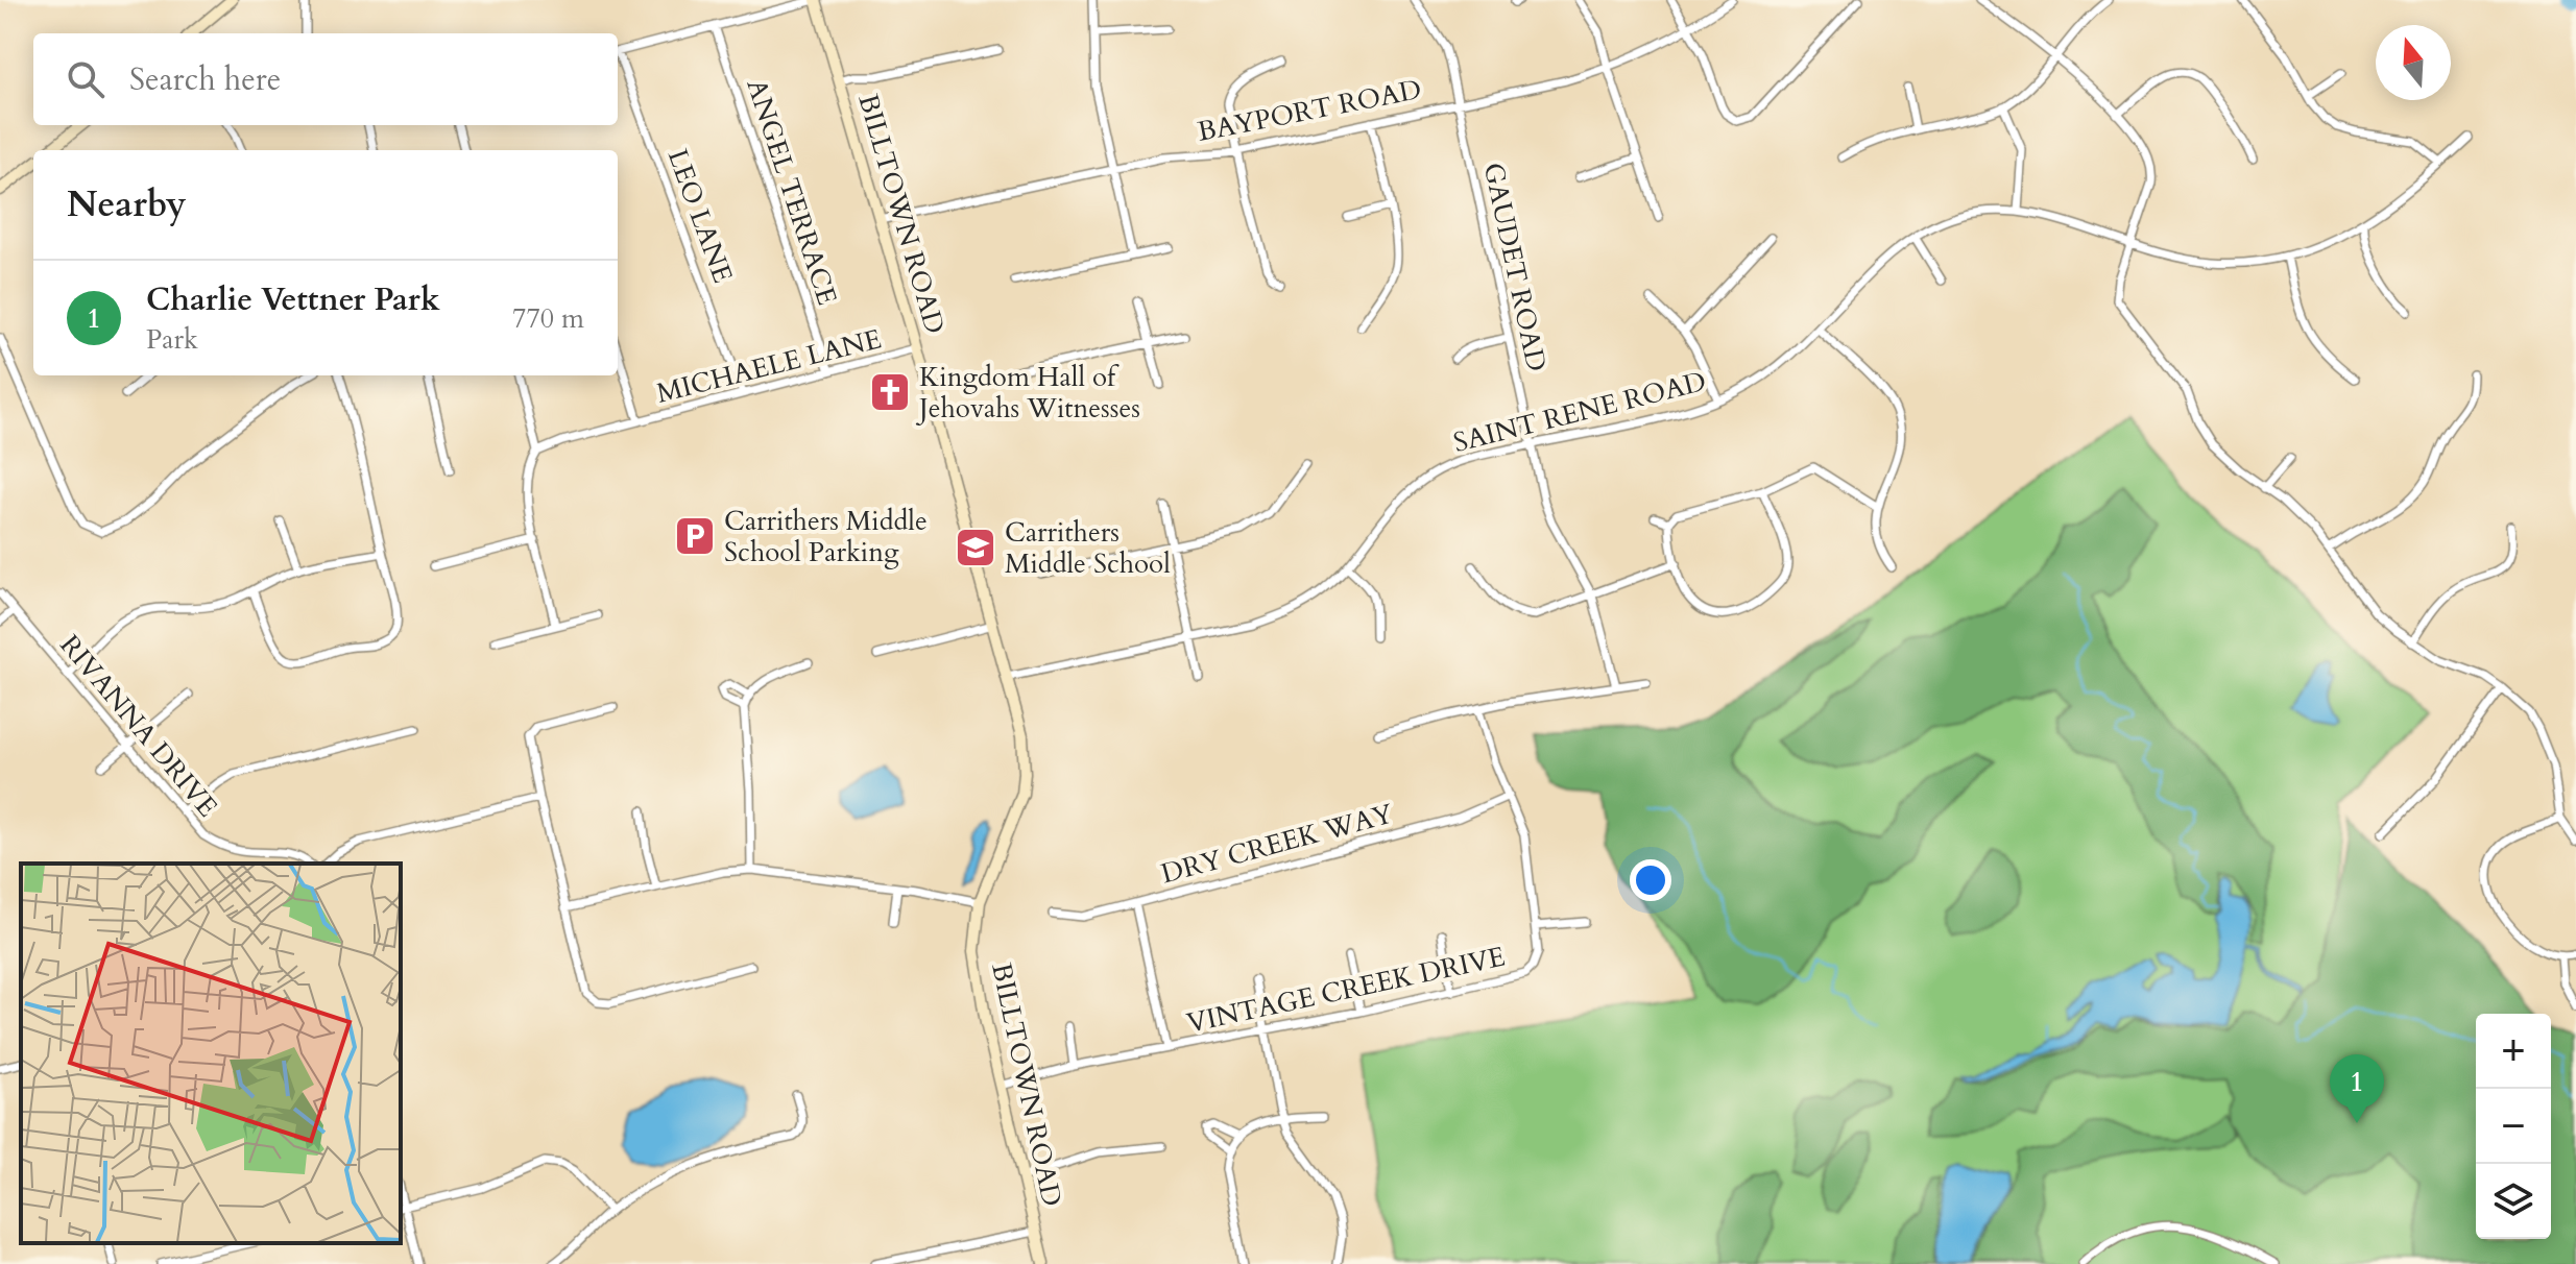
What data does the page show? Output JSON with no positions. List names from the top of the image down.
{
  "streets": {
    "main road": ["BILLTOWN ROAD"],
    "street": [
      "BAYPORT ROAD",
      "ANGEL TERRACE",
      "LEO LANE",
      "GAUDET ROAD",
      "MICHAELE LANE",
      "SAINT RENE ROAD",
      "RIVANNA DRIVE",
      "DRY CREEK WAY",
      "VINTAGE CREEK DRIVE"
    ]
  },
  "crossings": [
    ["BAYPORT ROAD", "BILLTOWN ROAD"],
    ["BAYPORT ROAD", "GAUDET ROAD"],
    ["ANGEL TERRACE", "MICHAELE LANE"],
    ["BILLTOWN ROAD", "MICHAELE LANE"],
    ["BILLTOWN ROAD", "SAINT RENE ROAD"],
    ["BILLTOWN ROAD", "VINTAGE CREEK DRIVE"],
    ["LEO LANE", "MICHAELE LANE"],
    ["GAUDET ROAD", "SAINT RENE ROAD"],
    ["DRY CREEK WAY", "VINTAGE CREEK DRIVE"]
  ],
  "places": {
    "church": ["Kingdom Hall of Jehovahs Witnesses"],
    "parking": ["Carrithers Middle School Parking"],
    "school or university": ["Carrithers Middle School"]
  },
  "north": "top",
  "page": {
    "search": "Search here",
    "heading": "Nearby",
    "list": [
      {
        "mark": "1",
        "name": "Charlie Vettner Park",
        "note": "Park",
        "value": "770 m"
      }
    ],
    "map_buttons": ["+", "−"],
    "pins": "1"
  }
}
